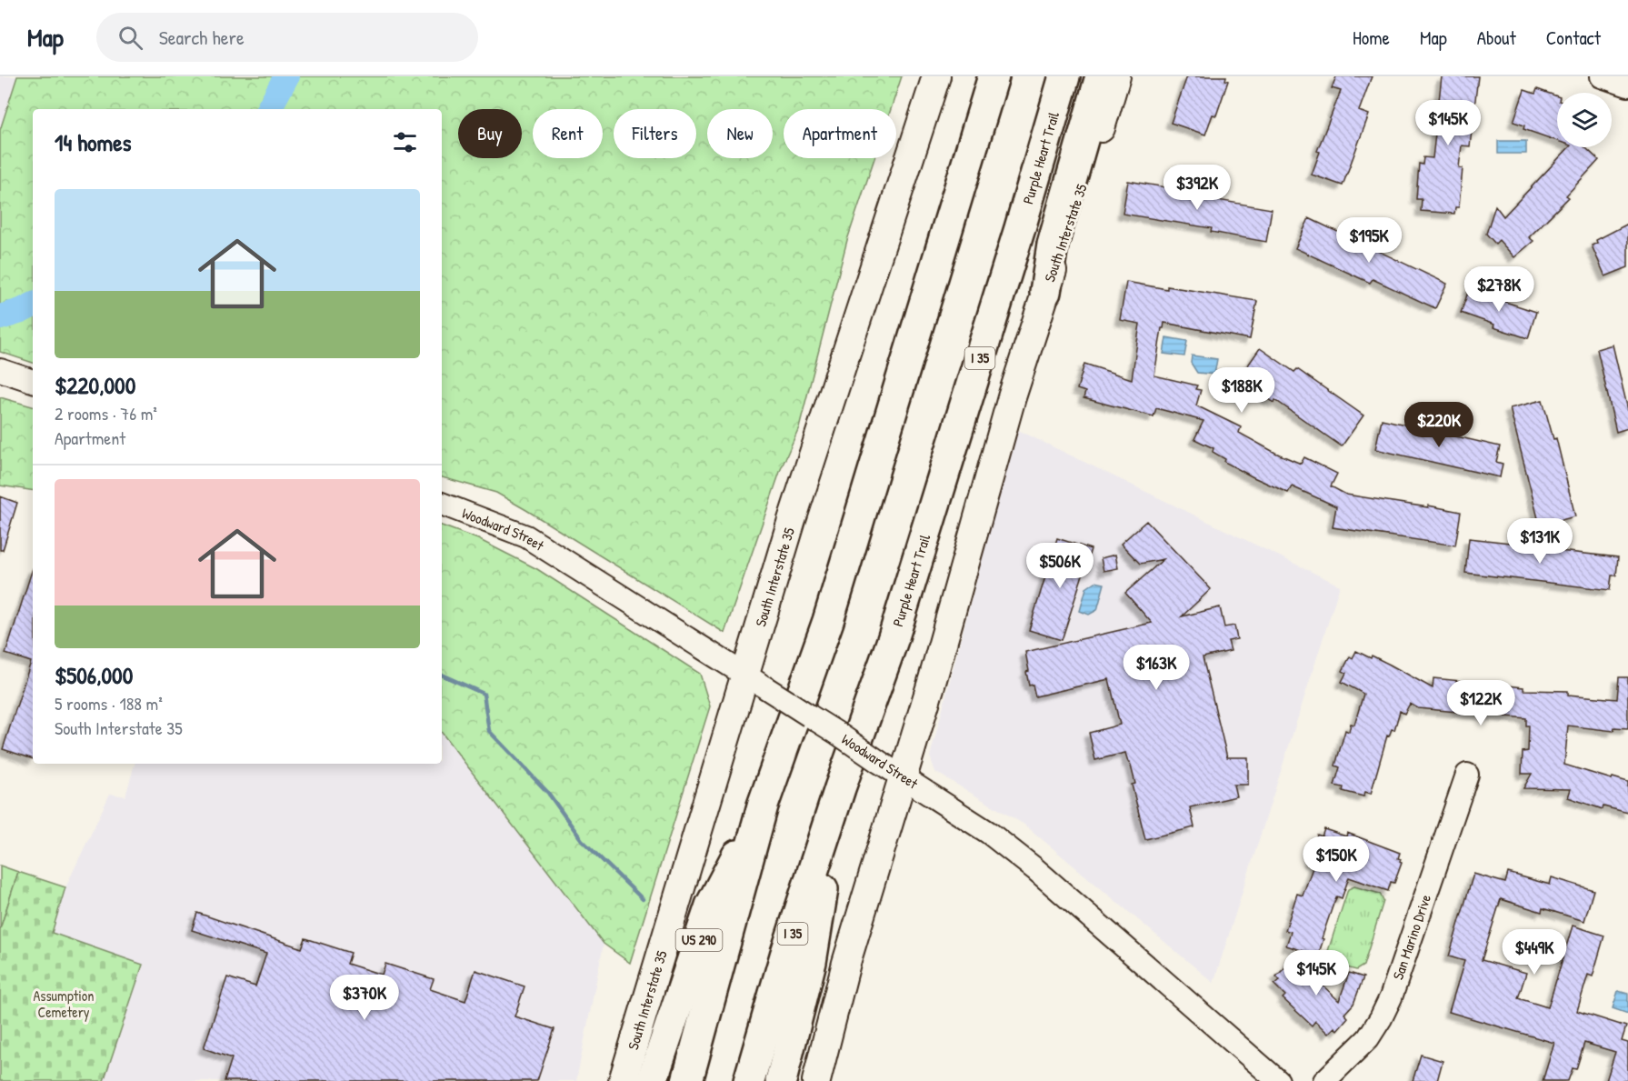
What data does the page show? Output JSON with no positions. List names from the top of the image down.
{
  "streets": {
    "highway": ["Purple Heart Trail", "I 35", "US 290"],
    "main road": ["South Interstate 35"],
    "street": ["Woodward Street", "San Marino Drive"]
  },
  "crossings": [
    ["South Interstate 35", "Woodward Street"]
  ],
  "parks": ["Assumption Cemetery"],
  "page": {
    "header": "Map",
    "search": "Search here",
    "nav": [
      "Home",
      "Map",
      "About",
      "Contact"
    ],
    "price": [
      "$145K",
      "$392K",
      "$195K",
      "$278K",
      "$188K",
      "$220K",
      "$131K",
      "$506K",
      "$163K",
      "$122K",
      "$150K",
      "$449K",
      "$145K",
      "$370K"
    ],
    "chip": [
      "Buy",
      "Rent",
      "Filters",
      "New",
      "Apartment"
    ],
    "heading": "14 homes",
    "list": [
      {
        "name": "$220,000",
        "note": "2 rooms · 76 m² · Apartment"
      },
      {
        "name": "$506,000",
        "note": "5 rooms · 188 m² · South Interstate 35"
      }
    ]
  }
}
